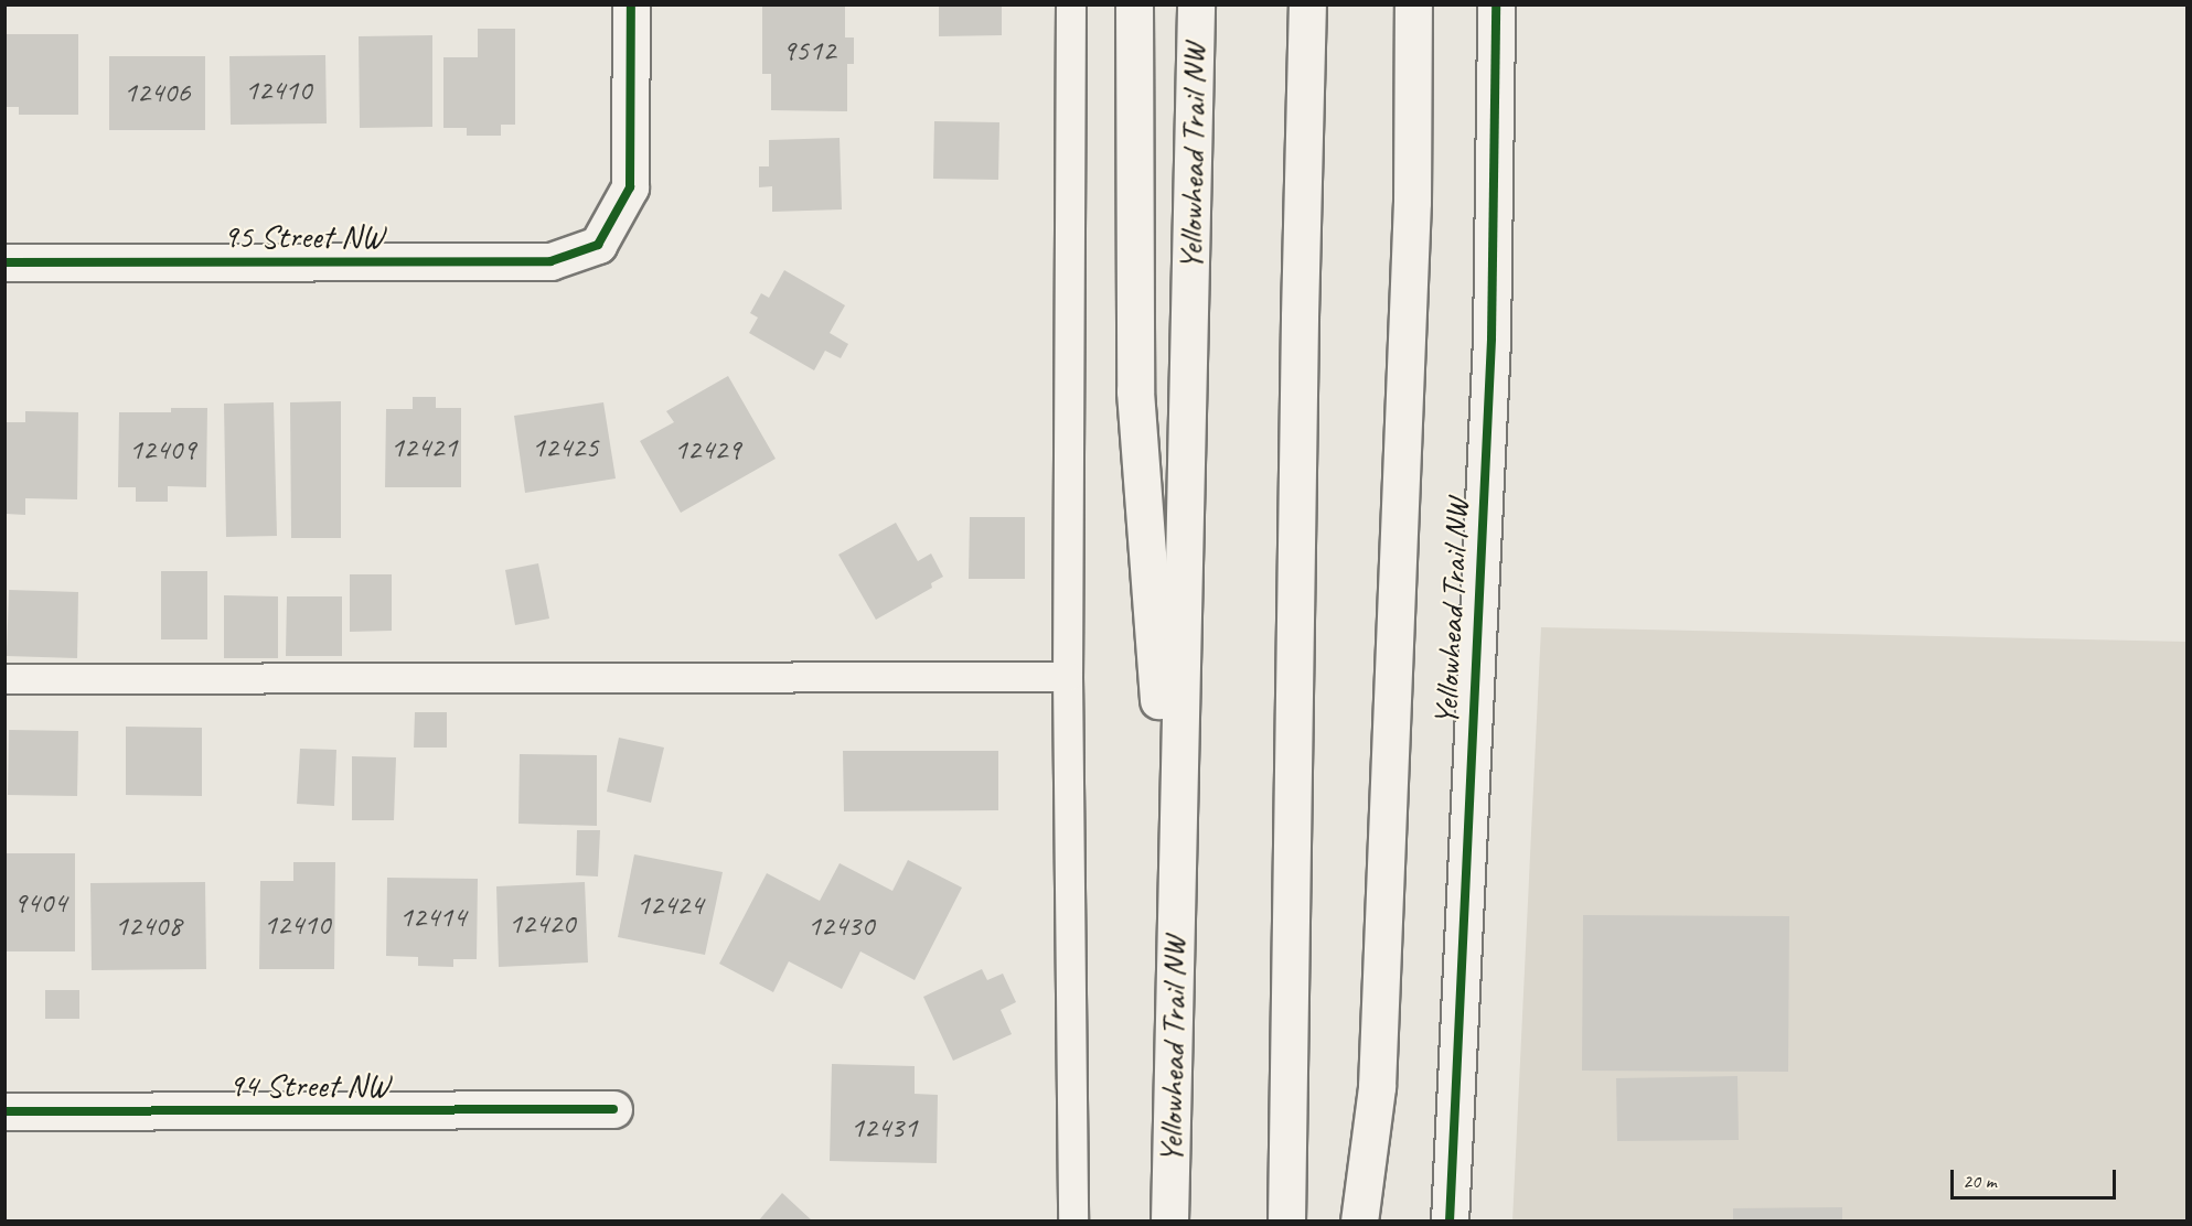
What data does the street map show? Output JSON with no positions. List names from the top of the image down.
{
  "streets": {
    "main road": ["Yellowhead Trail NW", "95 Street NW", "94 Street NW"]
  },
  "house_numbers": [
    "9512",
    "12410",
    "12406",
    "12421",
    "12425",
    "12409",
    "12429",
    "9404",
    "12424",
    "12414",
    "12420",
    "12410",
    "12408",
    "12430",
    "12431"
  ],
  "scale_bar": "20 m"
}
